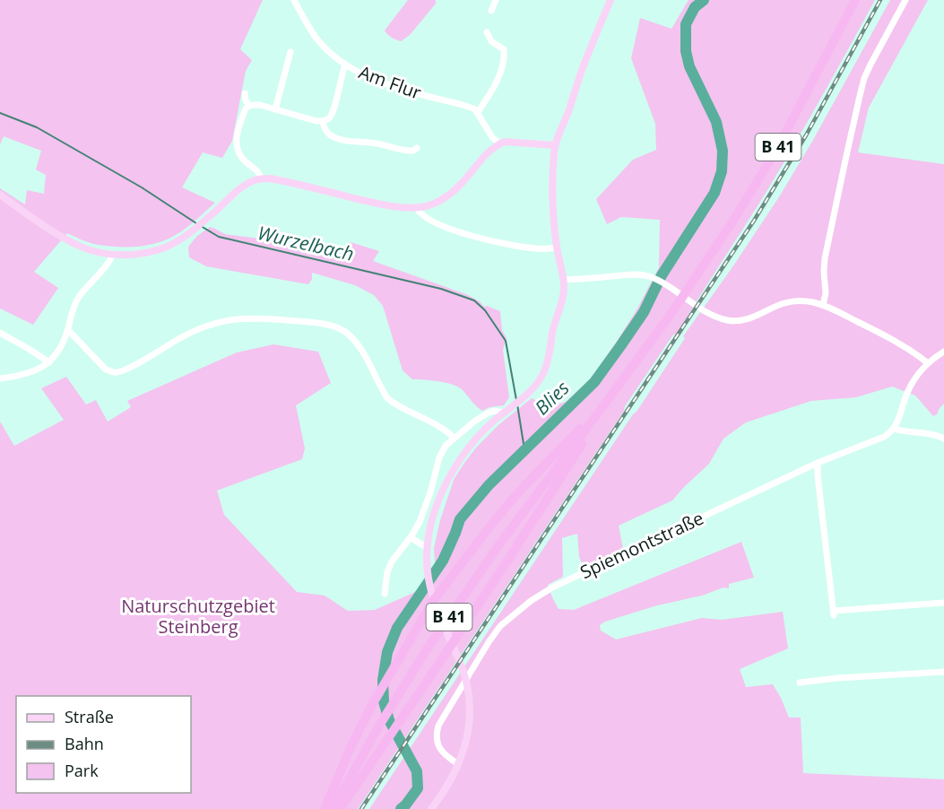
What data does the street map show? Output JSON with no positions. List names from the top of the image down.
{
  "streets": {
    "highway": ["B 41"],
    "street": ["Am Flur", "Spiemontstraße"]
  },
  "water": ["Wurzelbach", "Blies"],
  "parks": ["Naturschutzgebiet Steinberg"],
  "legend": ["Straße", "Bahn", "Park"]
}
